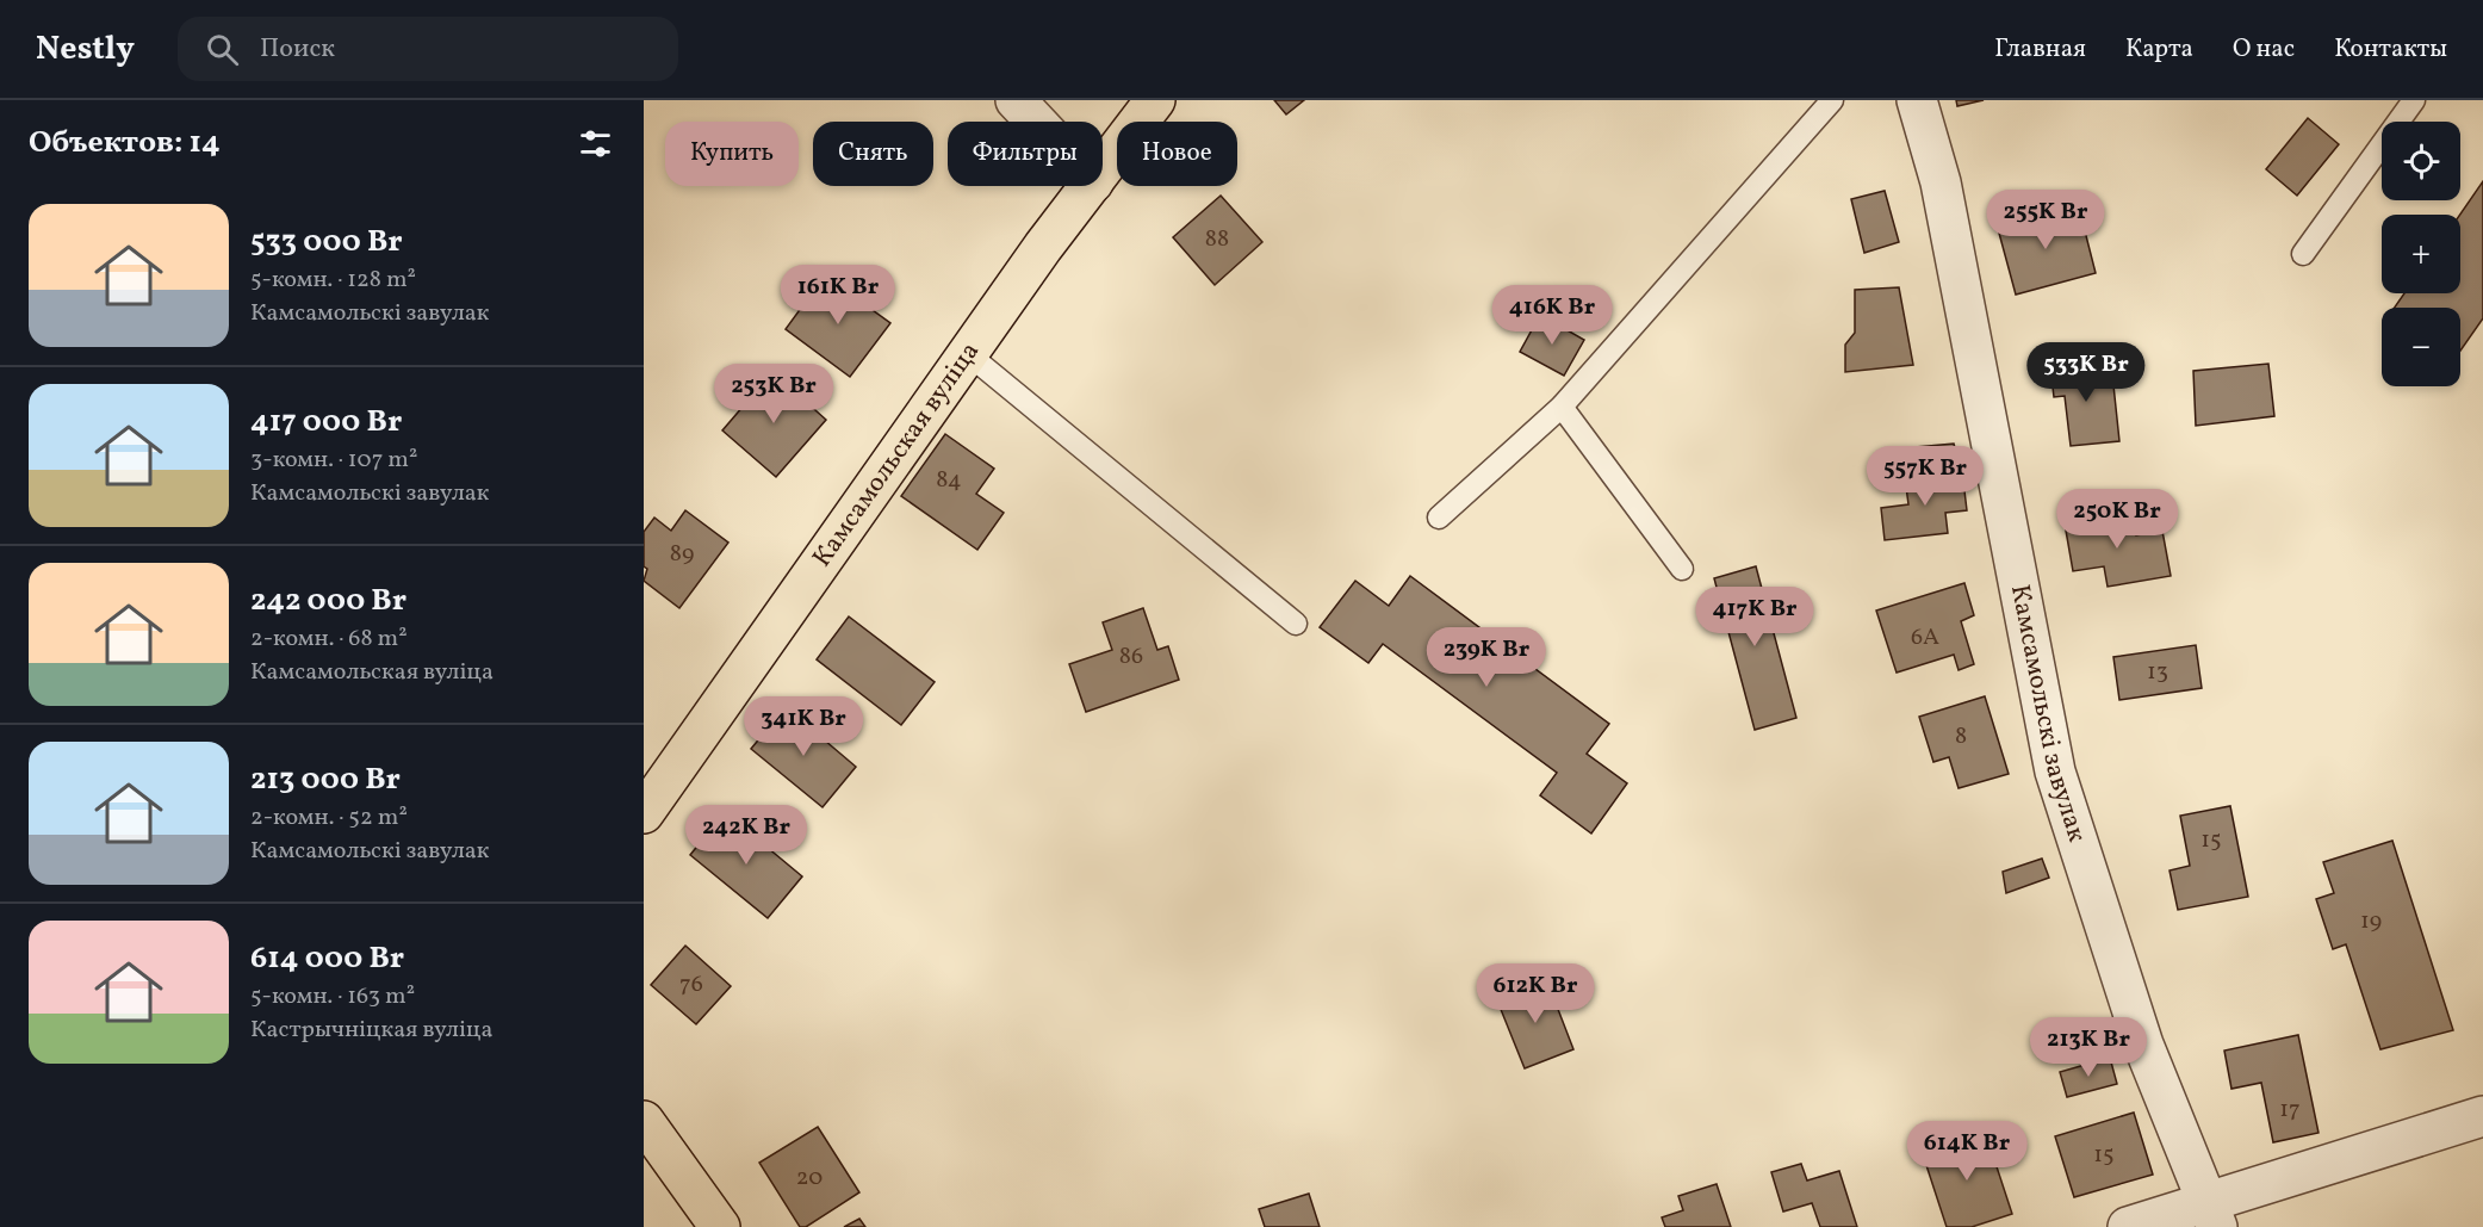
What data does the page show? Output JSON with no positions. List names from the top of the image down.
{
  "streets": {
    "main road": ["Камсамольская вуліца"],
    "street": ["Камсамольскі завулак"]
  },
  "house_numbers": [
    "88",
    "84",
    "89",
    "6А",
    "86",
    "13",
    "8",
    "15",
    "19",
    "76",
    "17",
    "15",
    "20"
  ],
  "page": {
    "header": "Nestly",
    "search": "Поиск",
    "nav": [
      "Главная",
      "Карта",
      "О нас",
      "Контакты"
    ],
    "heading": "Объектов: 14",
    "map_buttons": ["+", "−"],
    "chip": [
      "Купить",
      "Снять",
      "Фильтры",
      "Новое"
    ],
    "list": [
      {
        "name": "533 000 Br",
        "note": "5-комн. · 128 m² · Камсамольскі завулак"
      },
      {
        "name": "417 000 Br",
        "note": "3-комн. · 107 m² · Камсамольскі завулак"
      },
      {
        "name": "242 000 Br",
        "note": "2-комн. · 68 m² · Камсамольская вуліца"
      },
      {
        "name": "213 000 Br",
        "note": "2-комн. · 52 m² · Камсамольскі завулак"
      },
      {
        "name": "614 000 Br",
        "note": "5-комн. · 163 m² · Кастрычніцкая вуліца"
      }
    ],
    "price": [
      "255K Br",
      "161K Br",
      "416K Br",
      "533K Br",
      "253K Br",
      "557K Br",
      "250K Br",
      "417K Br",
      "239K Br",
      "341K Br",
      "242K Br",
      "612K Br",
      "213K Br",
      "614K Br"
    ]
  }
}
